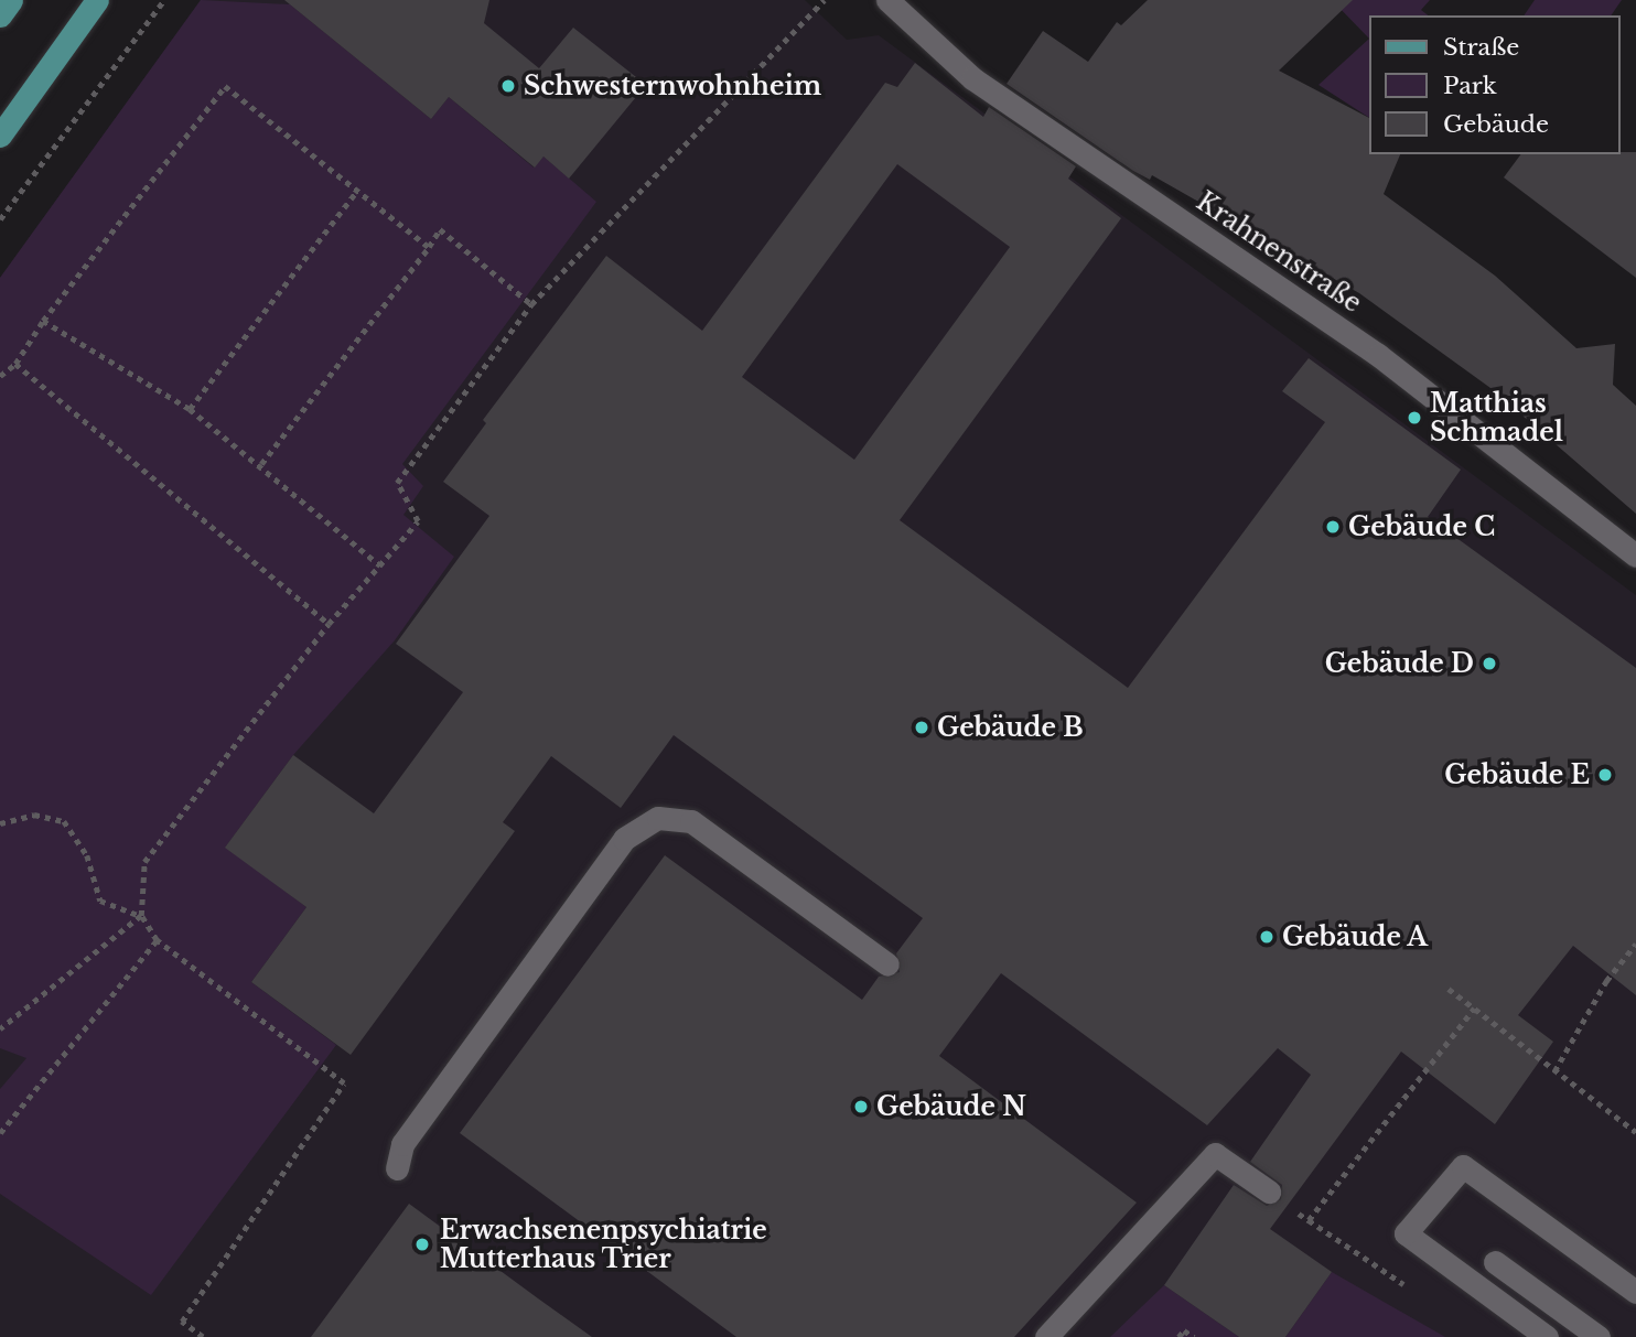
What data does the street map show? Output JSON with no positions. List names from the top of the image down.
{
  "streets": {
    "street": ["Krahnenstraße"]
  },
  "places": [
    "Schwesternwohnheim",
    "Matthias Schmadel",
    "Gebäude C",
    "Gebäude D",
    "Gebäude B",
    "Gebäude E",
    "Gebäude A",
    "Gebäude N",
    "Erwachsenenpsychiatrie Mutterhaus Trier"
  ],
  "legend": ["Straße", "Park", "Gebäude"]
}
